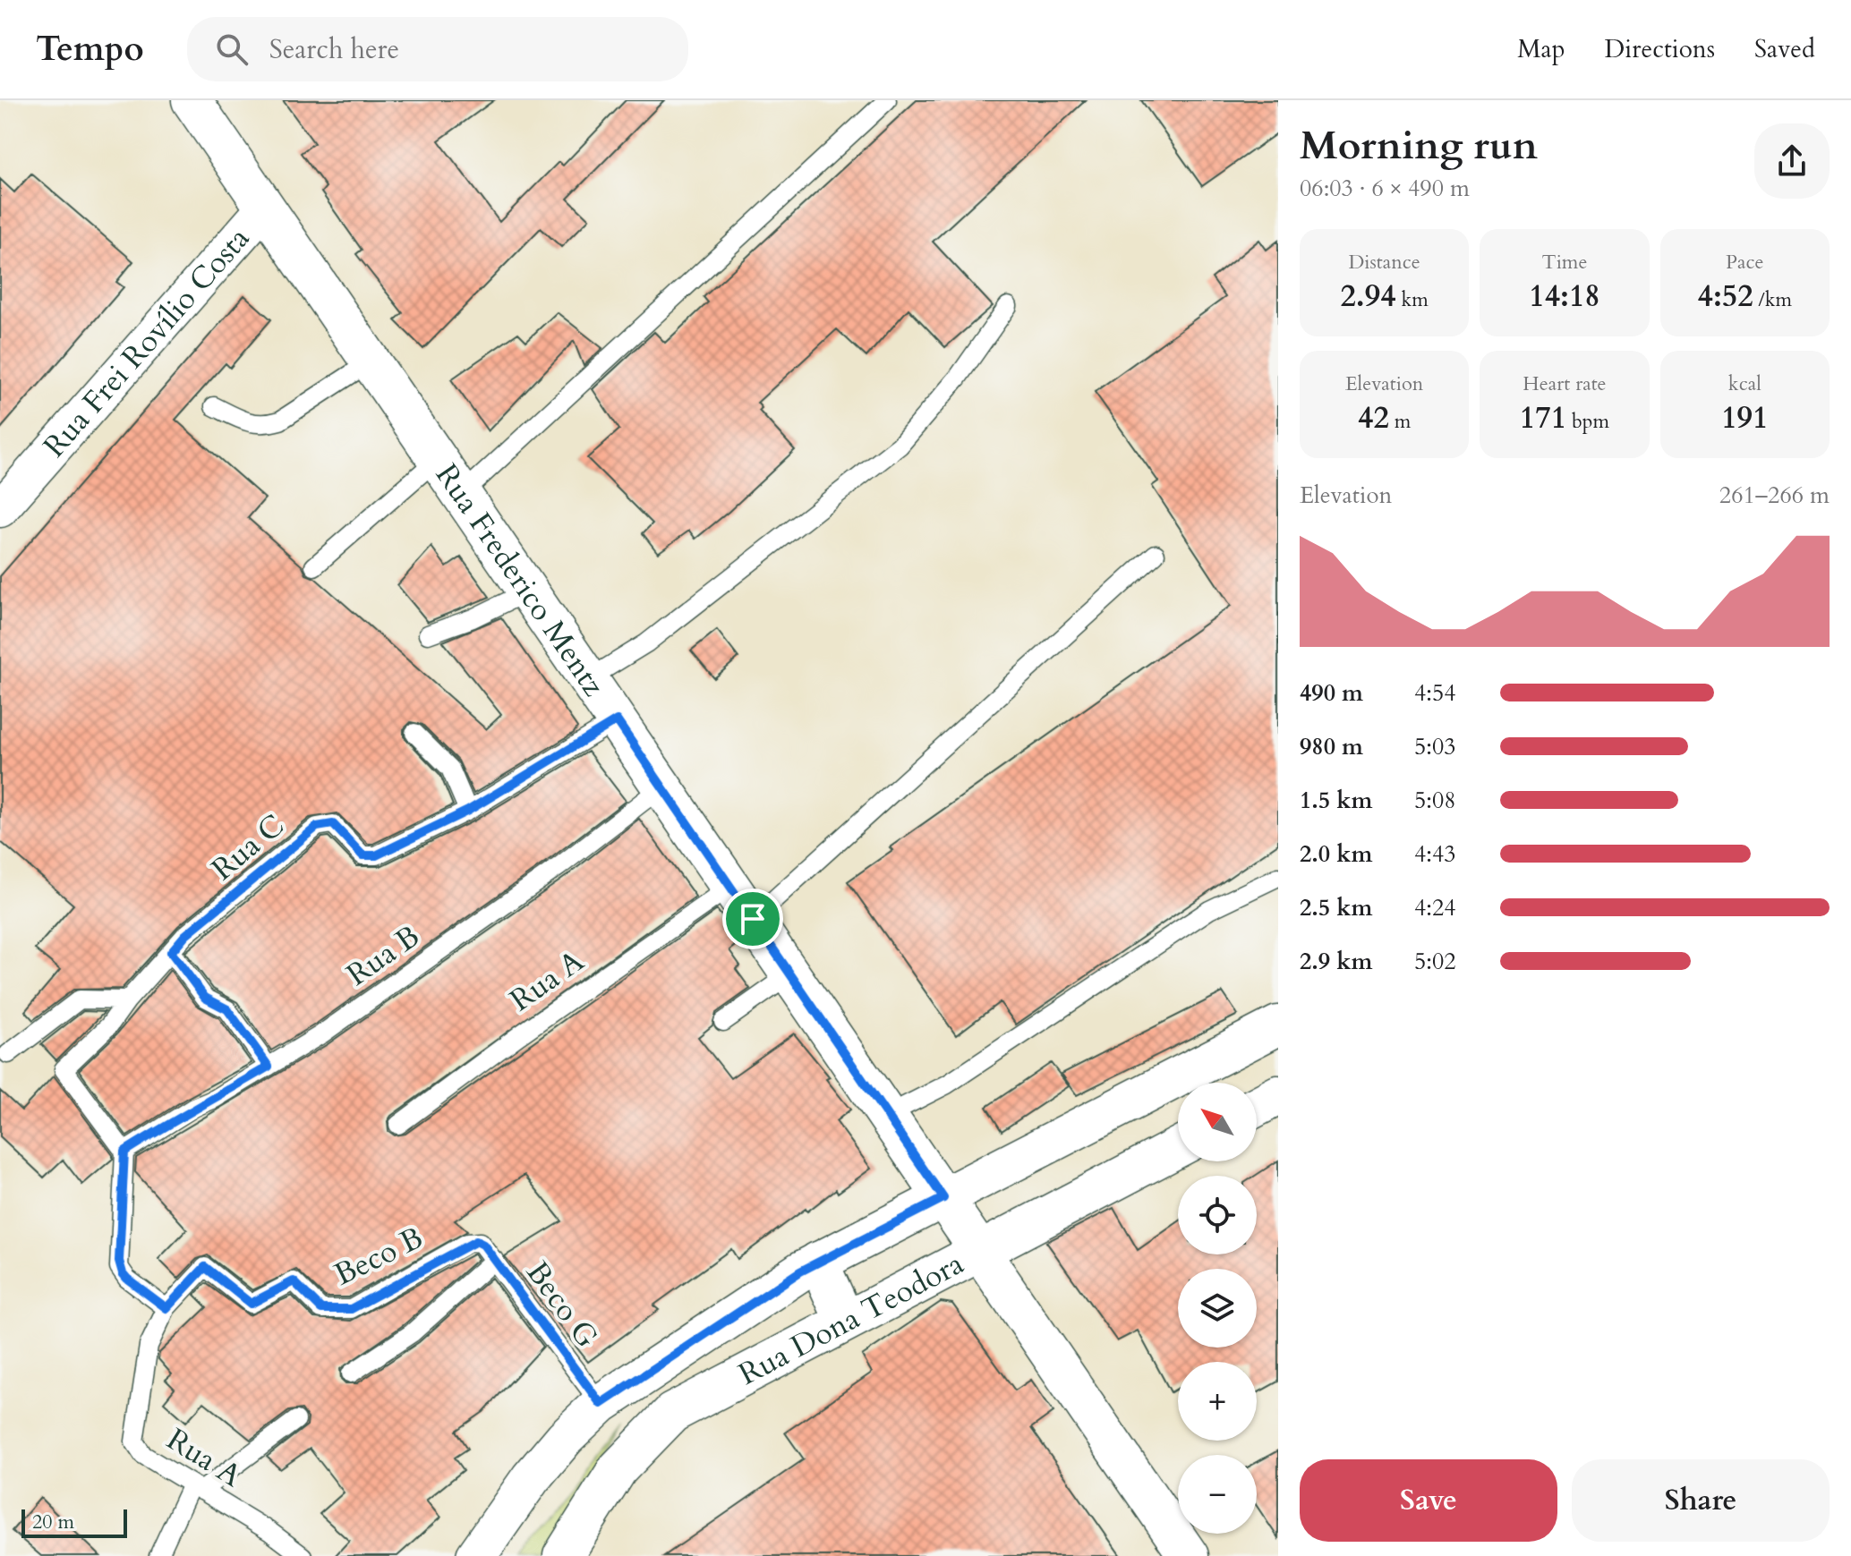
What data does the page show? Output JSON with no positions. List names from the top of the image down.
{
  "streets": {
    "main road": ["Rua Frederico Mentz", "Rua Dona Teodora"],
    "street": ["Rua Frei Rovílio Costa"],
    "lane": [
      "Rua C",
      "Rua B",
      "Rua A",
      "Beco B",
      "Beco G"
    ]
  },
  "crossings": [
    ["Rua Frei Rovílio Costa", "Rua Frederico Mentz"],
    ["Rua Frederico Mentz", "Rua C"],
    ["Rua Frederico Mentz", "Rua B"],
    ["Rua Frederico Mentz", "Rua A"],
    ["Rua Frederico Mentz", "Rua Dona Teodora"],
    ["Rua C", "Rua B"],
    ["Rua A", "Beco B"],
    ["Beco B", "Beco G"],
    ["Beco G", "Rua Dona Teodora"]
  ],
  "scale_bar": "20 m",
  "north": "top left",
  "page": {
    "header": "Tempo",
    "search": "Search here",
    "nav": ["Map", "Directions", "Saved"],
    "heading": ["Morning run", "06:03 · 6 × 490 m"],
    "stats": [
      ["Distance", "2.94 km"],
      ["Time", "14:18"],
      ["Pace", "4:52 /km"],
      ["Elevation", "42 m"],
      ["Heart rate", "171 bpm"],
      ["kcal", "191"]
    ],
    "chart": ["Elevation", "261–266 m"],
    "list": [
      {
        "name": "490 m",
        "note": "4:54"
      },
      {
        "name": "980 m",
        "note": "5:03"
      },
      {
        "name": "1.5 km",
        "note": "5:08"
      },
      {
        "name": "2.0 km",
        "note": "4:43"
      },
      {
        "name": "2.5 km",
        "note": "4:24"
      },
      {
        "name": "2.9 km",
        "note": "5:02"
      }
    ],
    "map_buttons": ["+", "−"],
    "buttons": ["Save", "Share"],
    "scale": "20 m"
  }
}
